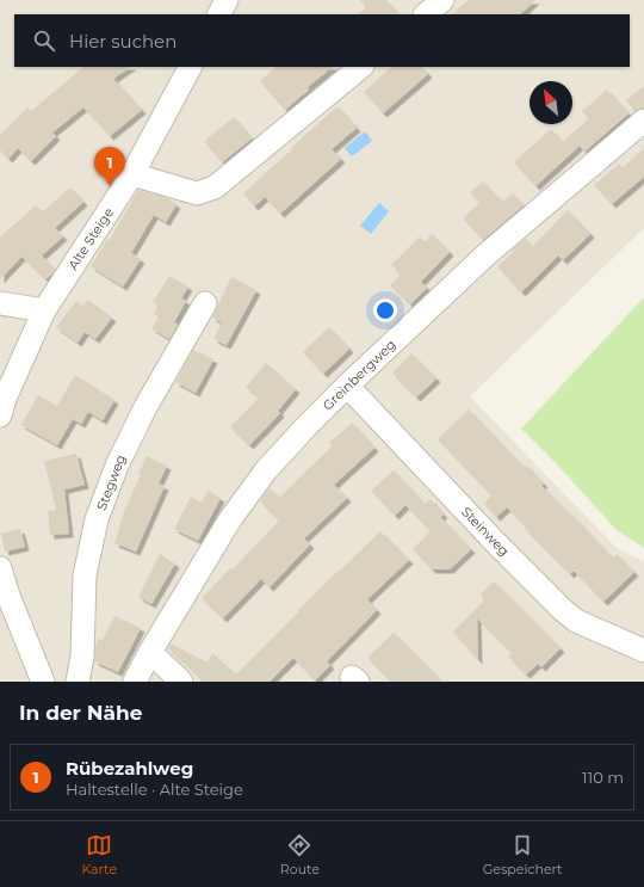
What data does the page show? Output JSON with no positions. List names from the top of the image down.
{
  "streets": {
    "street": [
      "Alte Steige",
      "Greinbergweg",
      "Stegweg",
      "Steinweg"
    ]
  },
  "crossings": [
    ["Greinbergweg", "Steinweg"]
  ],
  "north": "top left",
  "page": {
    "search": "Hier suchen",
    "pins": "1",
    "heading": "In der Nähe",
    "list": [
      {
        "mark": "1",
        "name": "Rübezahlweg",
        "note": "Haltestelle · Alte Steige",
        "value": "110 m"
      }
    ],
    "nav": ["Karte", "Route", "Gespeichert"]
  }
}
